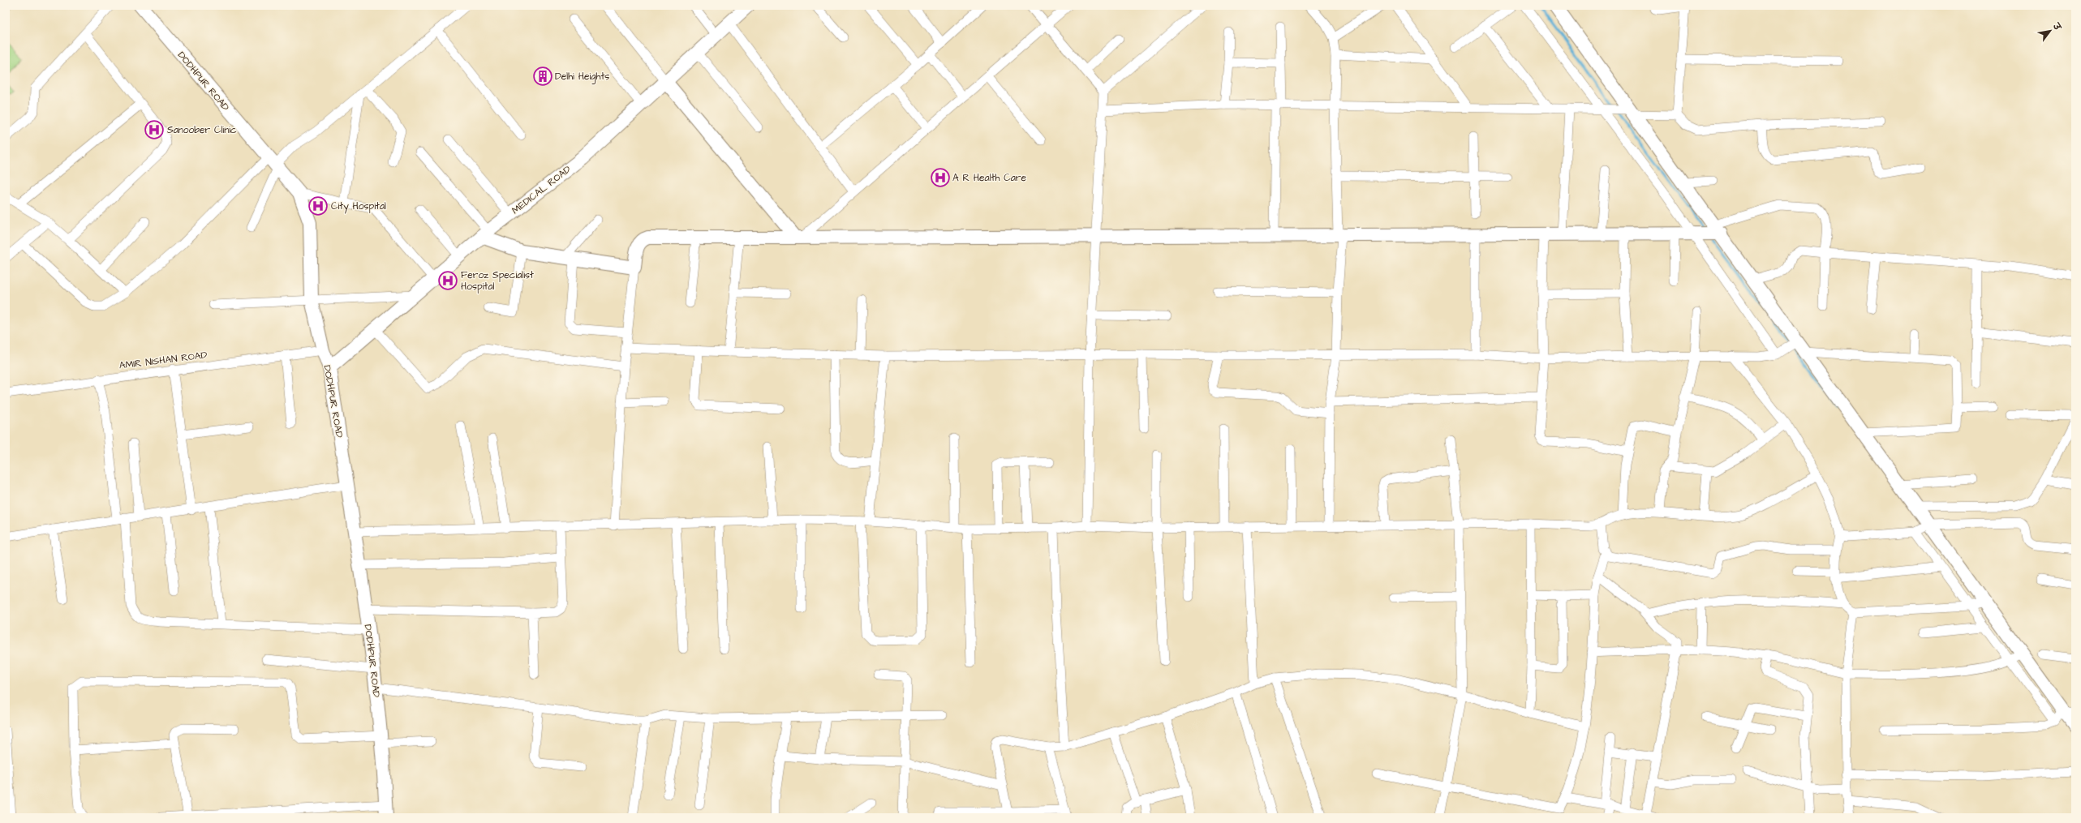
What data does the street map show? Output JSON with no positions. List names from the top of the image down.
{
  "streets": {
    "street": ["DODHPUR ROAD", "MEDICAL ROAD", "AMIR NISHAN ROAD"]
  },
  "crossings": [
    ["DODHPUR ROAD", "MEDICAL ROAD"],
    ["DODHPUR ROAD", "AMIR NISHAN ROAD"]
  ],
  "places": {
    "building": ["Delhi Heights"],
    "hospital": [
      "Sanoober Clinic",
      "A R Health Care",
      "City Hospital",
      "Feroz Specialist Hospital"
    ]
  },
  "north": "top right"
}
